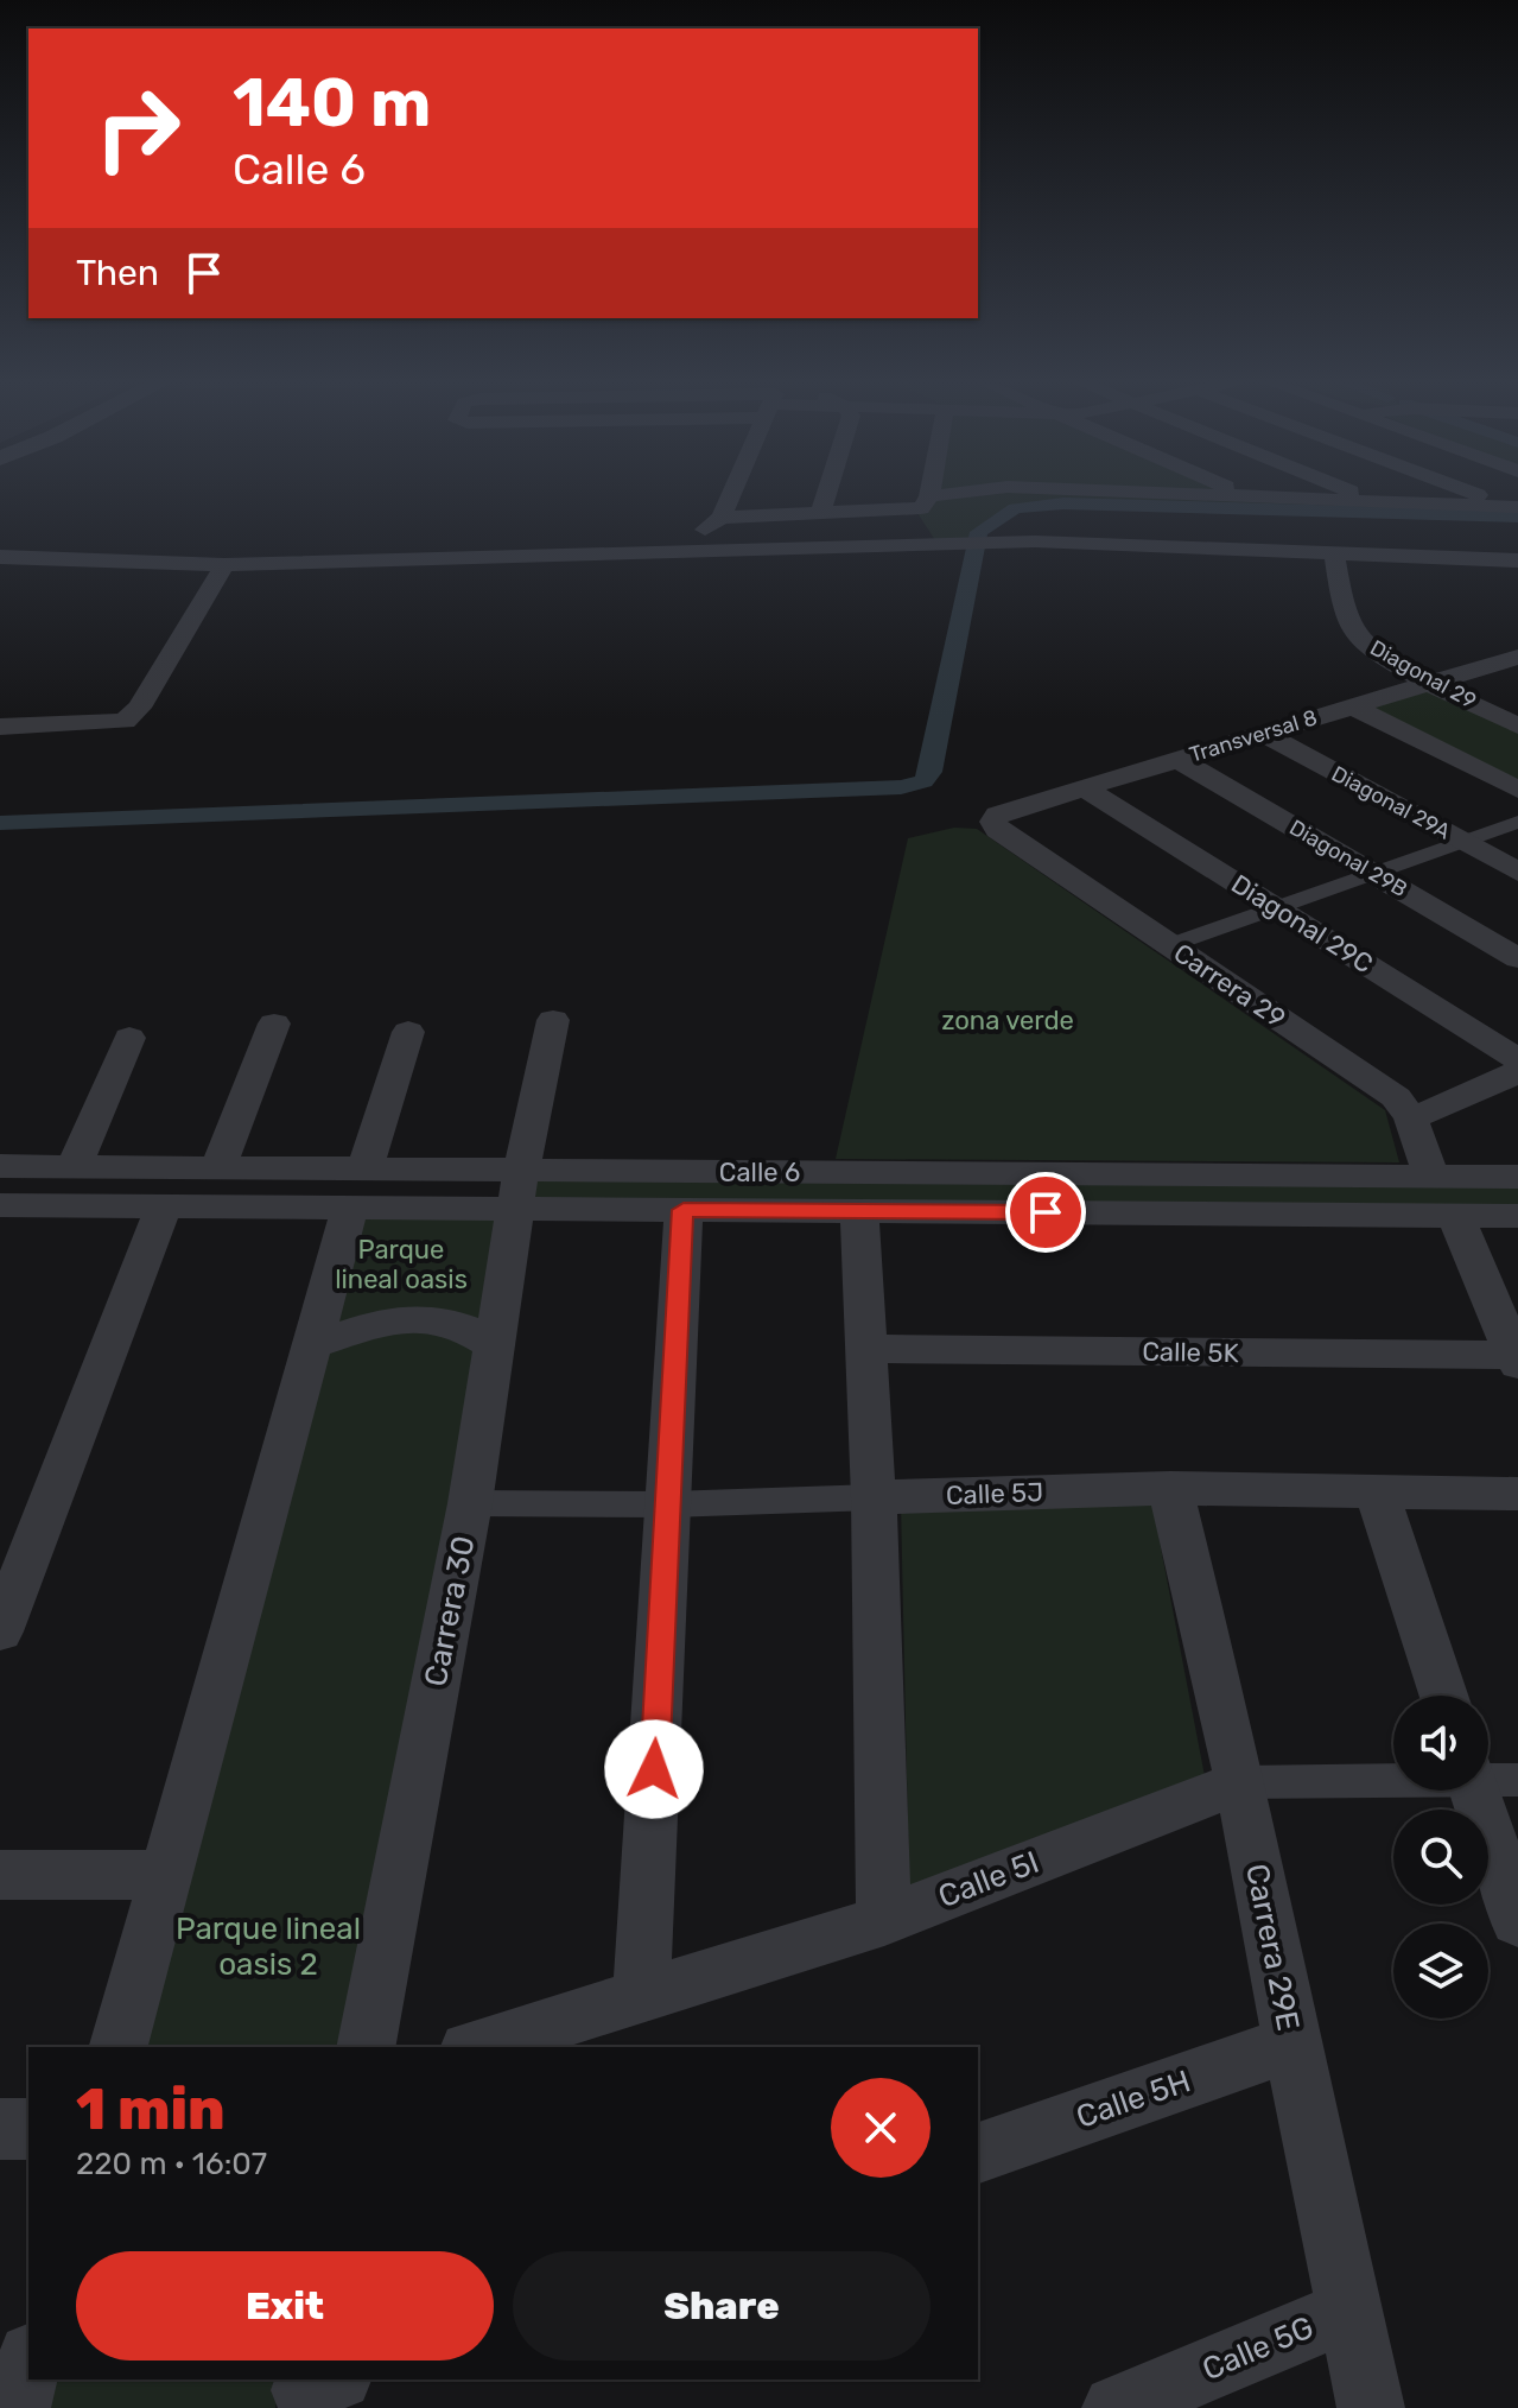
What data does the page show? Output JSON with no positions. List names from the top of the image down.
{
  "streets": {
    "street": [
      "Diagonal 29",
      "Transversal 8",
      "Diagonal 29A",
      "Diagonal 29B",
      "Diagonal 29C",
      "Carrera 29",
      "Calle 6",
      "Calle 5K",
      "Calle 5J",
      "Carrera 30",
      "Calle 5I",
      "Carrera 29E",
      "Calle 5H",
      "Calle 5G"
    ]
  },
  "crossings": [
    ["Diagonal 29", "Transversal 8"],
    ["Transversal 8", "Diagonal 29A"],
    ["Transversal 8", "Diagonal 29B"],
    ["Transversal 8", "Diagonal 29C"],
    ["Transversal 8", "Carrera 29"],
    ["Carrera 29", "Calle 6"],
    ["Calle 6", "Carrera 30"],
    ["Calle 5J", "Carrera 30"],
    ["Calle 5J", "Carrera 29E"],
    ["Calle 5I", "Carrera 29E"],
    ["Carrera 29E", "Calle 5H"],
    ["Carrera 29E", "Calle 5G"]
  ],
  "parks": ["zona verde", "Parque lineal oasis", "Parque lineal oasis 2"],
  "page": {
    "turn": ["140 m", "Calle 6"],
    "then": "Then",
    "heading": ["1 min", "220 m · 16:07"],
    "buttons": ["Exit", "Share"]
  }
}
